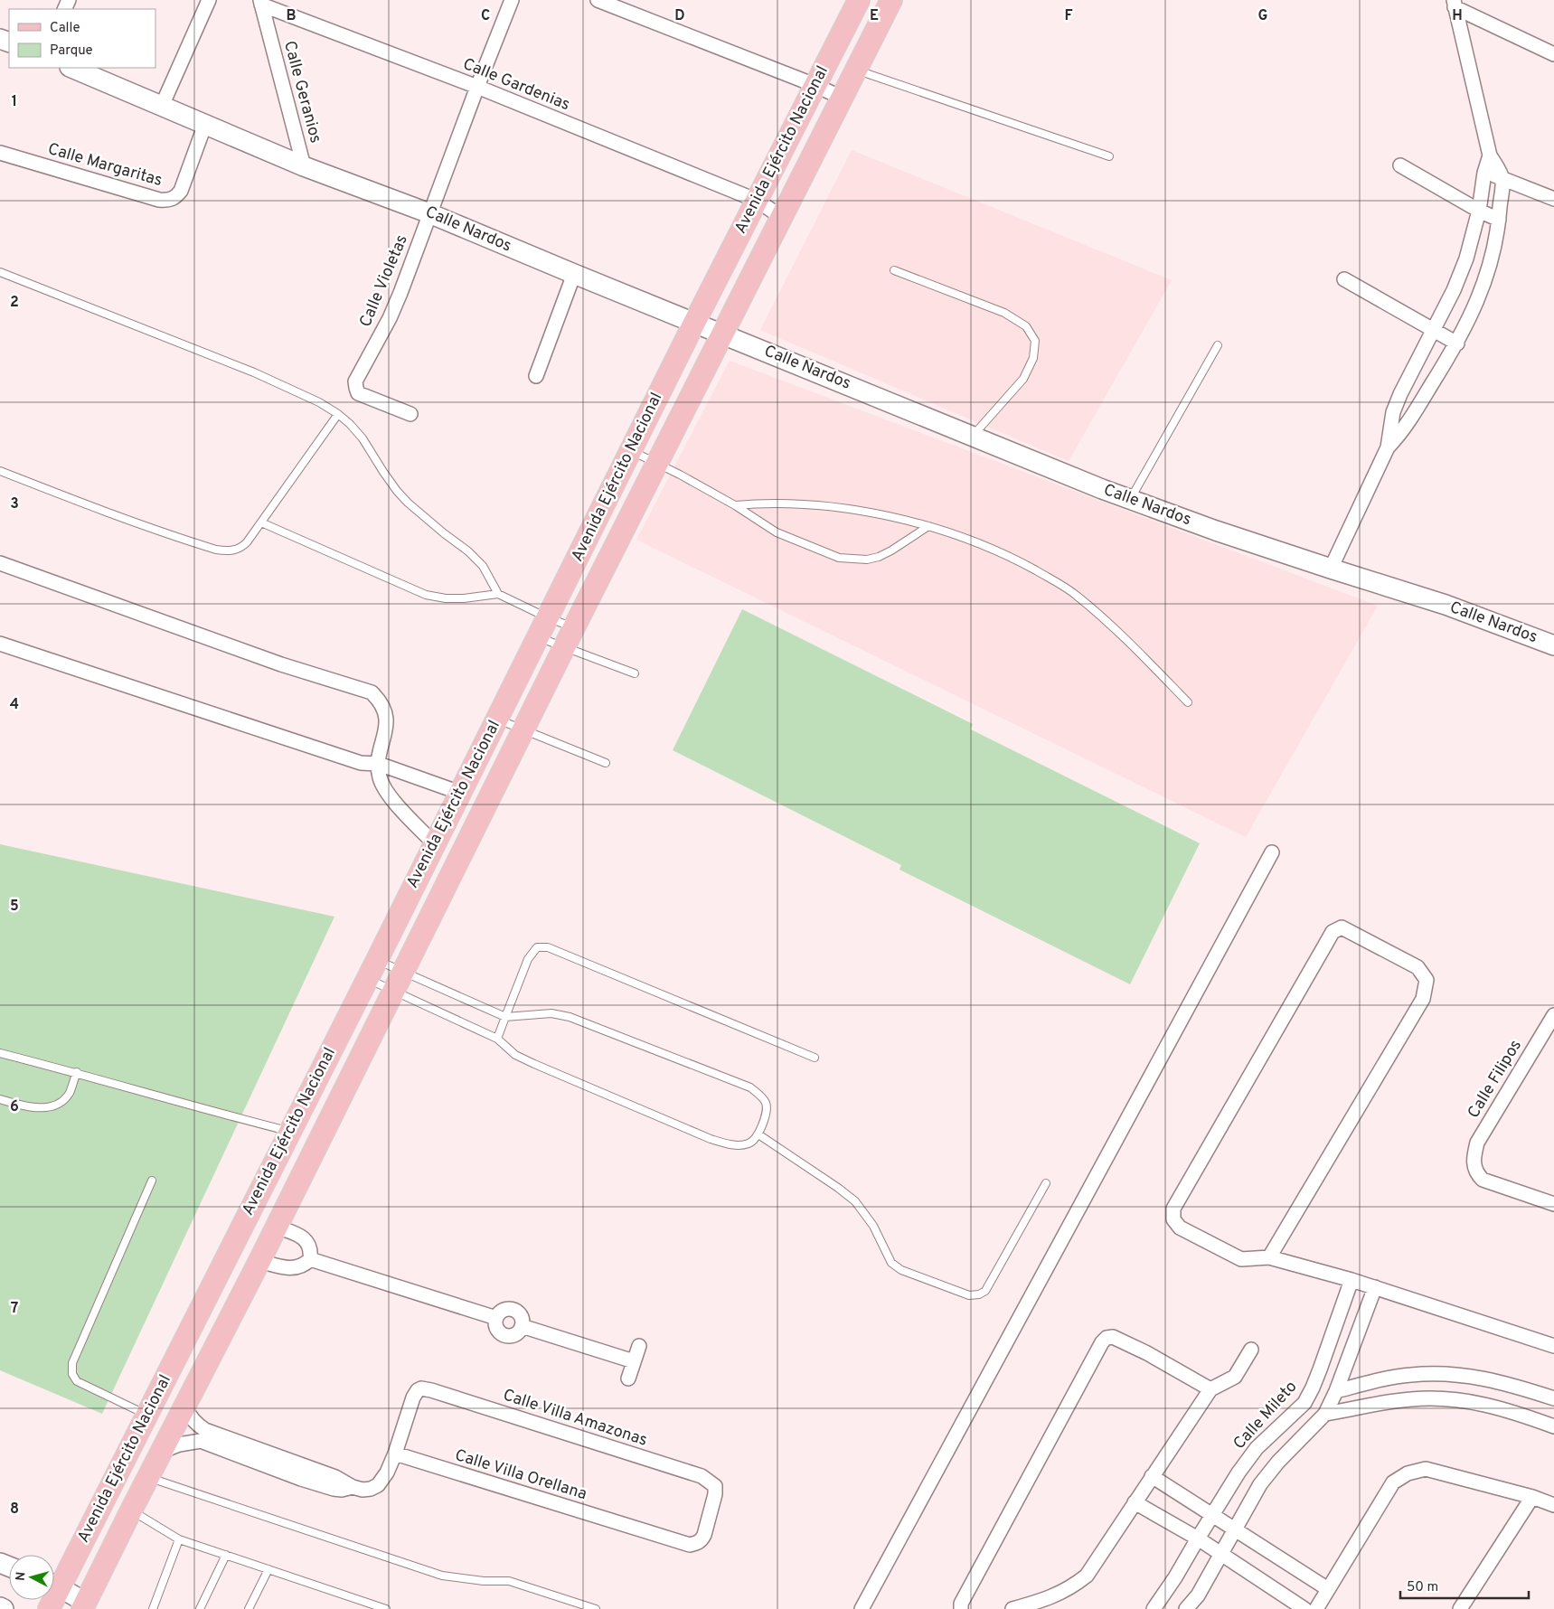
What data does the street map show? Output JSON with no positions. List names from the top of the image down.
{
  "streets": {
    "main road": ["Avenida Ejército Nacional"],
    "street": [
      "Calle Gardenias",
      "Calle Geranios",
      "Calle Margaritas",
      "Calle Nardos",
      "Calle Violetas",
      "Calle Filipos",
      "Calle Mileto",
      "Calle Villa Amazonas",
      "Calle Villa Orellana"
    ]
  },
  "crossings": [
    ["Calle Gardenias", "Calle Geranios"],
    ["Calle Gardenias", "Avenida Ejército Nacional"],
    ["Calle Gardenias", "Calle Violetas"],
    ["Calle Geranios", "Calle Nardos"],
    ["Avenida Ejército Nacional", "Calle Nardos"],
    ["Calle Margaritas", "Calle Nardos"],
    ["Calle Nardos", "Calle Violetas"],
    ["Calle Villa Amazonas", "Calle Villa Orellana"]
  ],
  "legend": ["Calle", "Parque"],
  "scale_bar": "50 m",
  "north": "left",
  "grid": {
    "columns": [
      "B",
      "C",
      "D",
      "E",
      "F",
      "G",
      "H"
    ],
    "rows": [
      "1",
      "2",
      "3",
      "4",
      "5",
      "6",
      "7",
      "8"
    ]
  }
}
